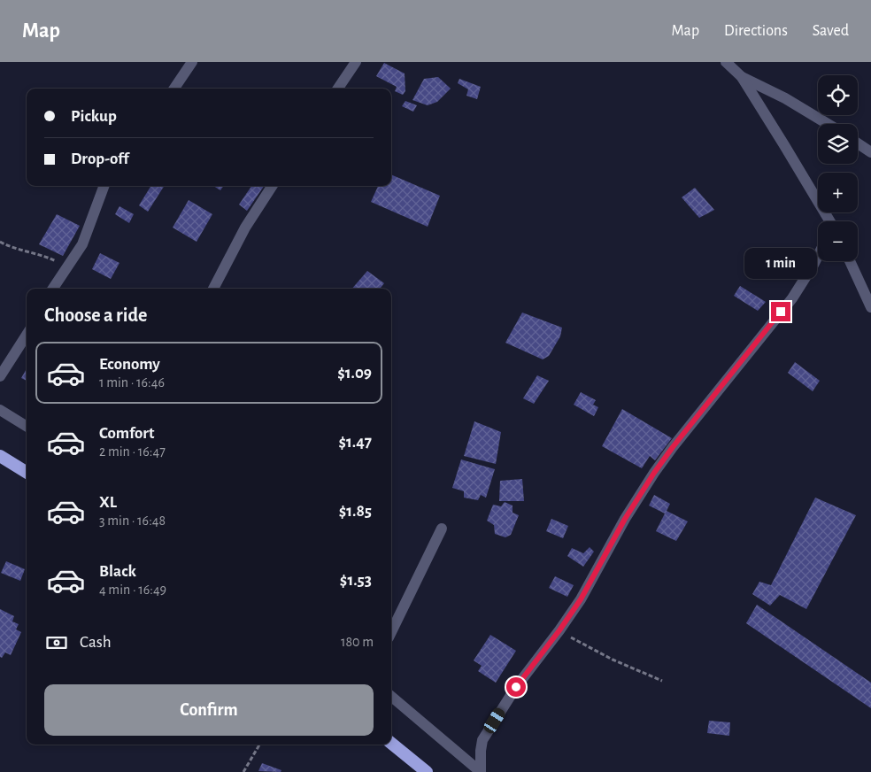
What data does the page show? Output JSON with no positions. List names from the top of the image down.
{
  "page": {
    "header": "Map",
    "nav": ["Map", "Directions", "Saved"],
    "map_buttons": ["+", "−"],
    "banner": ["Pickup", "Drop-off"],
    "bubble": "1 min",
    "heading": "Choose a ride",
    "list": [
      {
        "name": "Economy",
        "note": "1 min · 16:46",
        "value": "$1.09"
      },
      {
        "name": "Comfort",
        "note": "2 min · 16:47",
        "value": "$1.47"
      },
      {
        "name": "XL",
        "note": "3 min · 16:48",
        "value": "$1.85"
      },
      {
        "name": "Black",
        "note": "4 min · 16:49",
        "value": "$1.53"
      }
    ],
    "pay": ["Cash", "180 m"],
    "buttons": "Confirm"
  }
}
